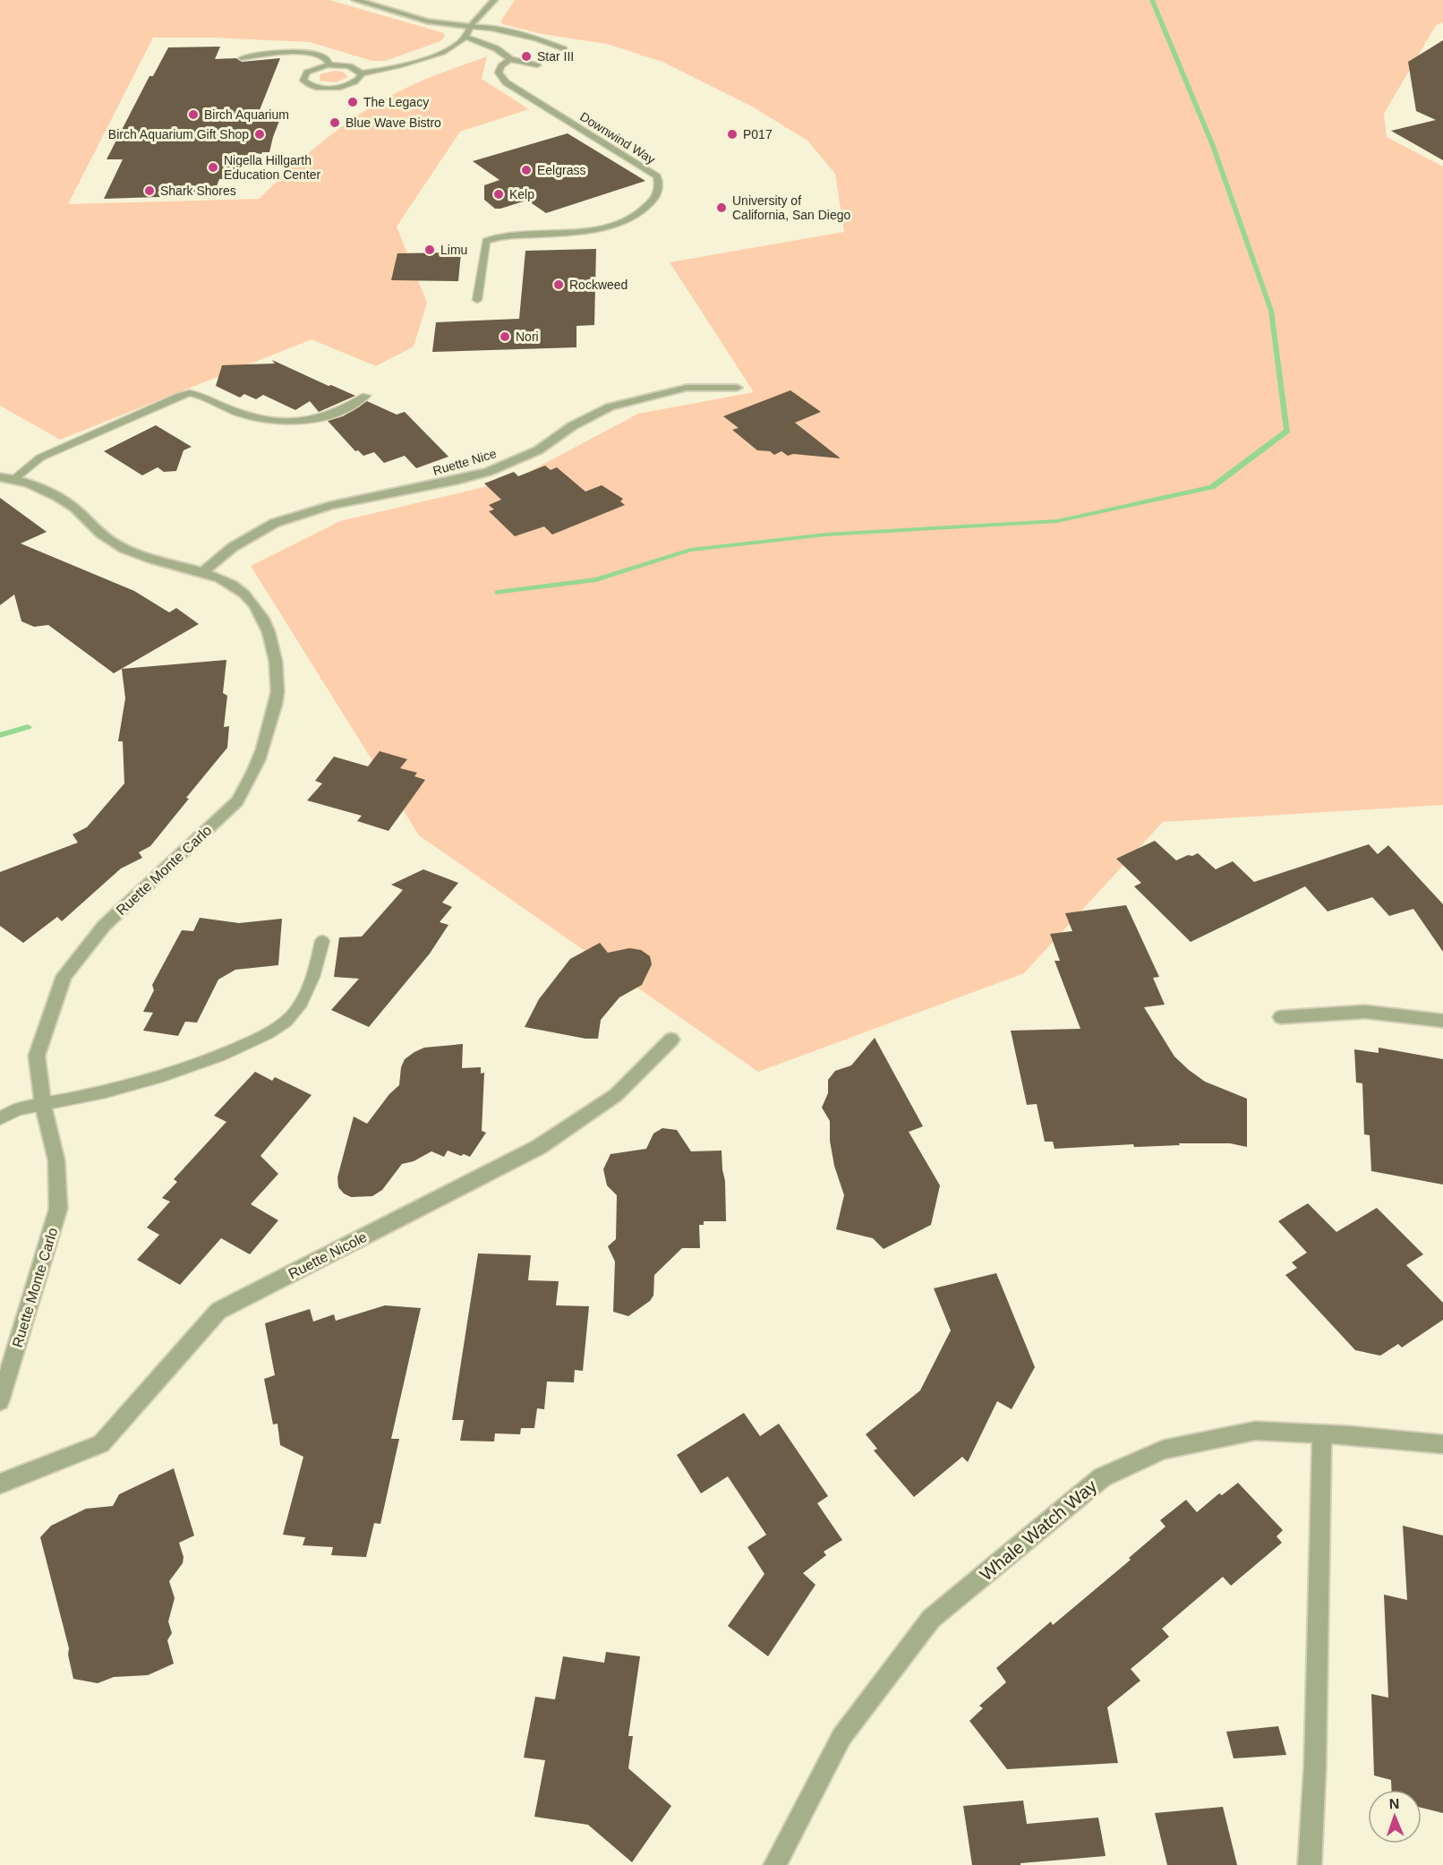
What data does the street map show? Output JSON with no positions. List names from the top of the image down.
{
  "streets": {
    "street": [
      "Ruette Nice",
      "Ruette Monte Carlo",
      "Ruette Nicole",
      "Whale Watch Way"
    ],
    "lane": ["Downwind Way"]
  },
  "crossings": [
    ["Ruette Nice", "Ruette Monte Carlo"]
  ],
  "places": [
    "Star III",
    "The Legacy",
    "Birch Aquarium",
    "Blue Wave Bistro",
    "Birch Aquarium Gift Shop",
    "P017",
    "Nigella Hillgarth Education Center",
    "Eelgrass",
    "Shark Shores",
    "Kelp",
    "University of California, San Diego",
    "Limu",
    "Rockweed",
    "Nori"
  ],
  "north": "top"
}
